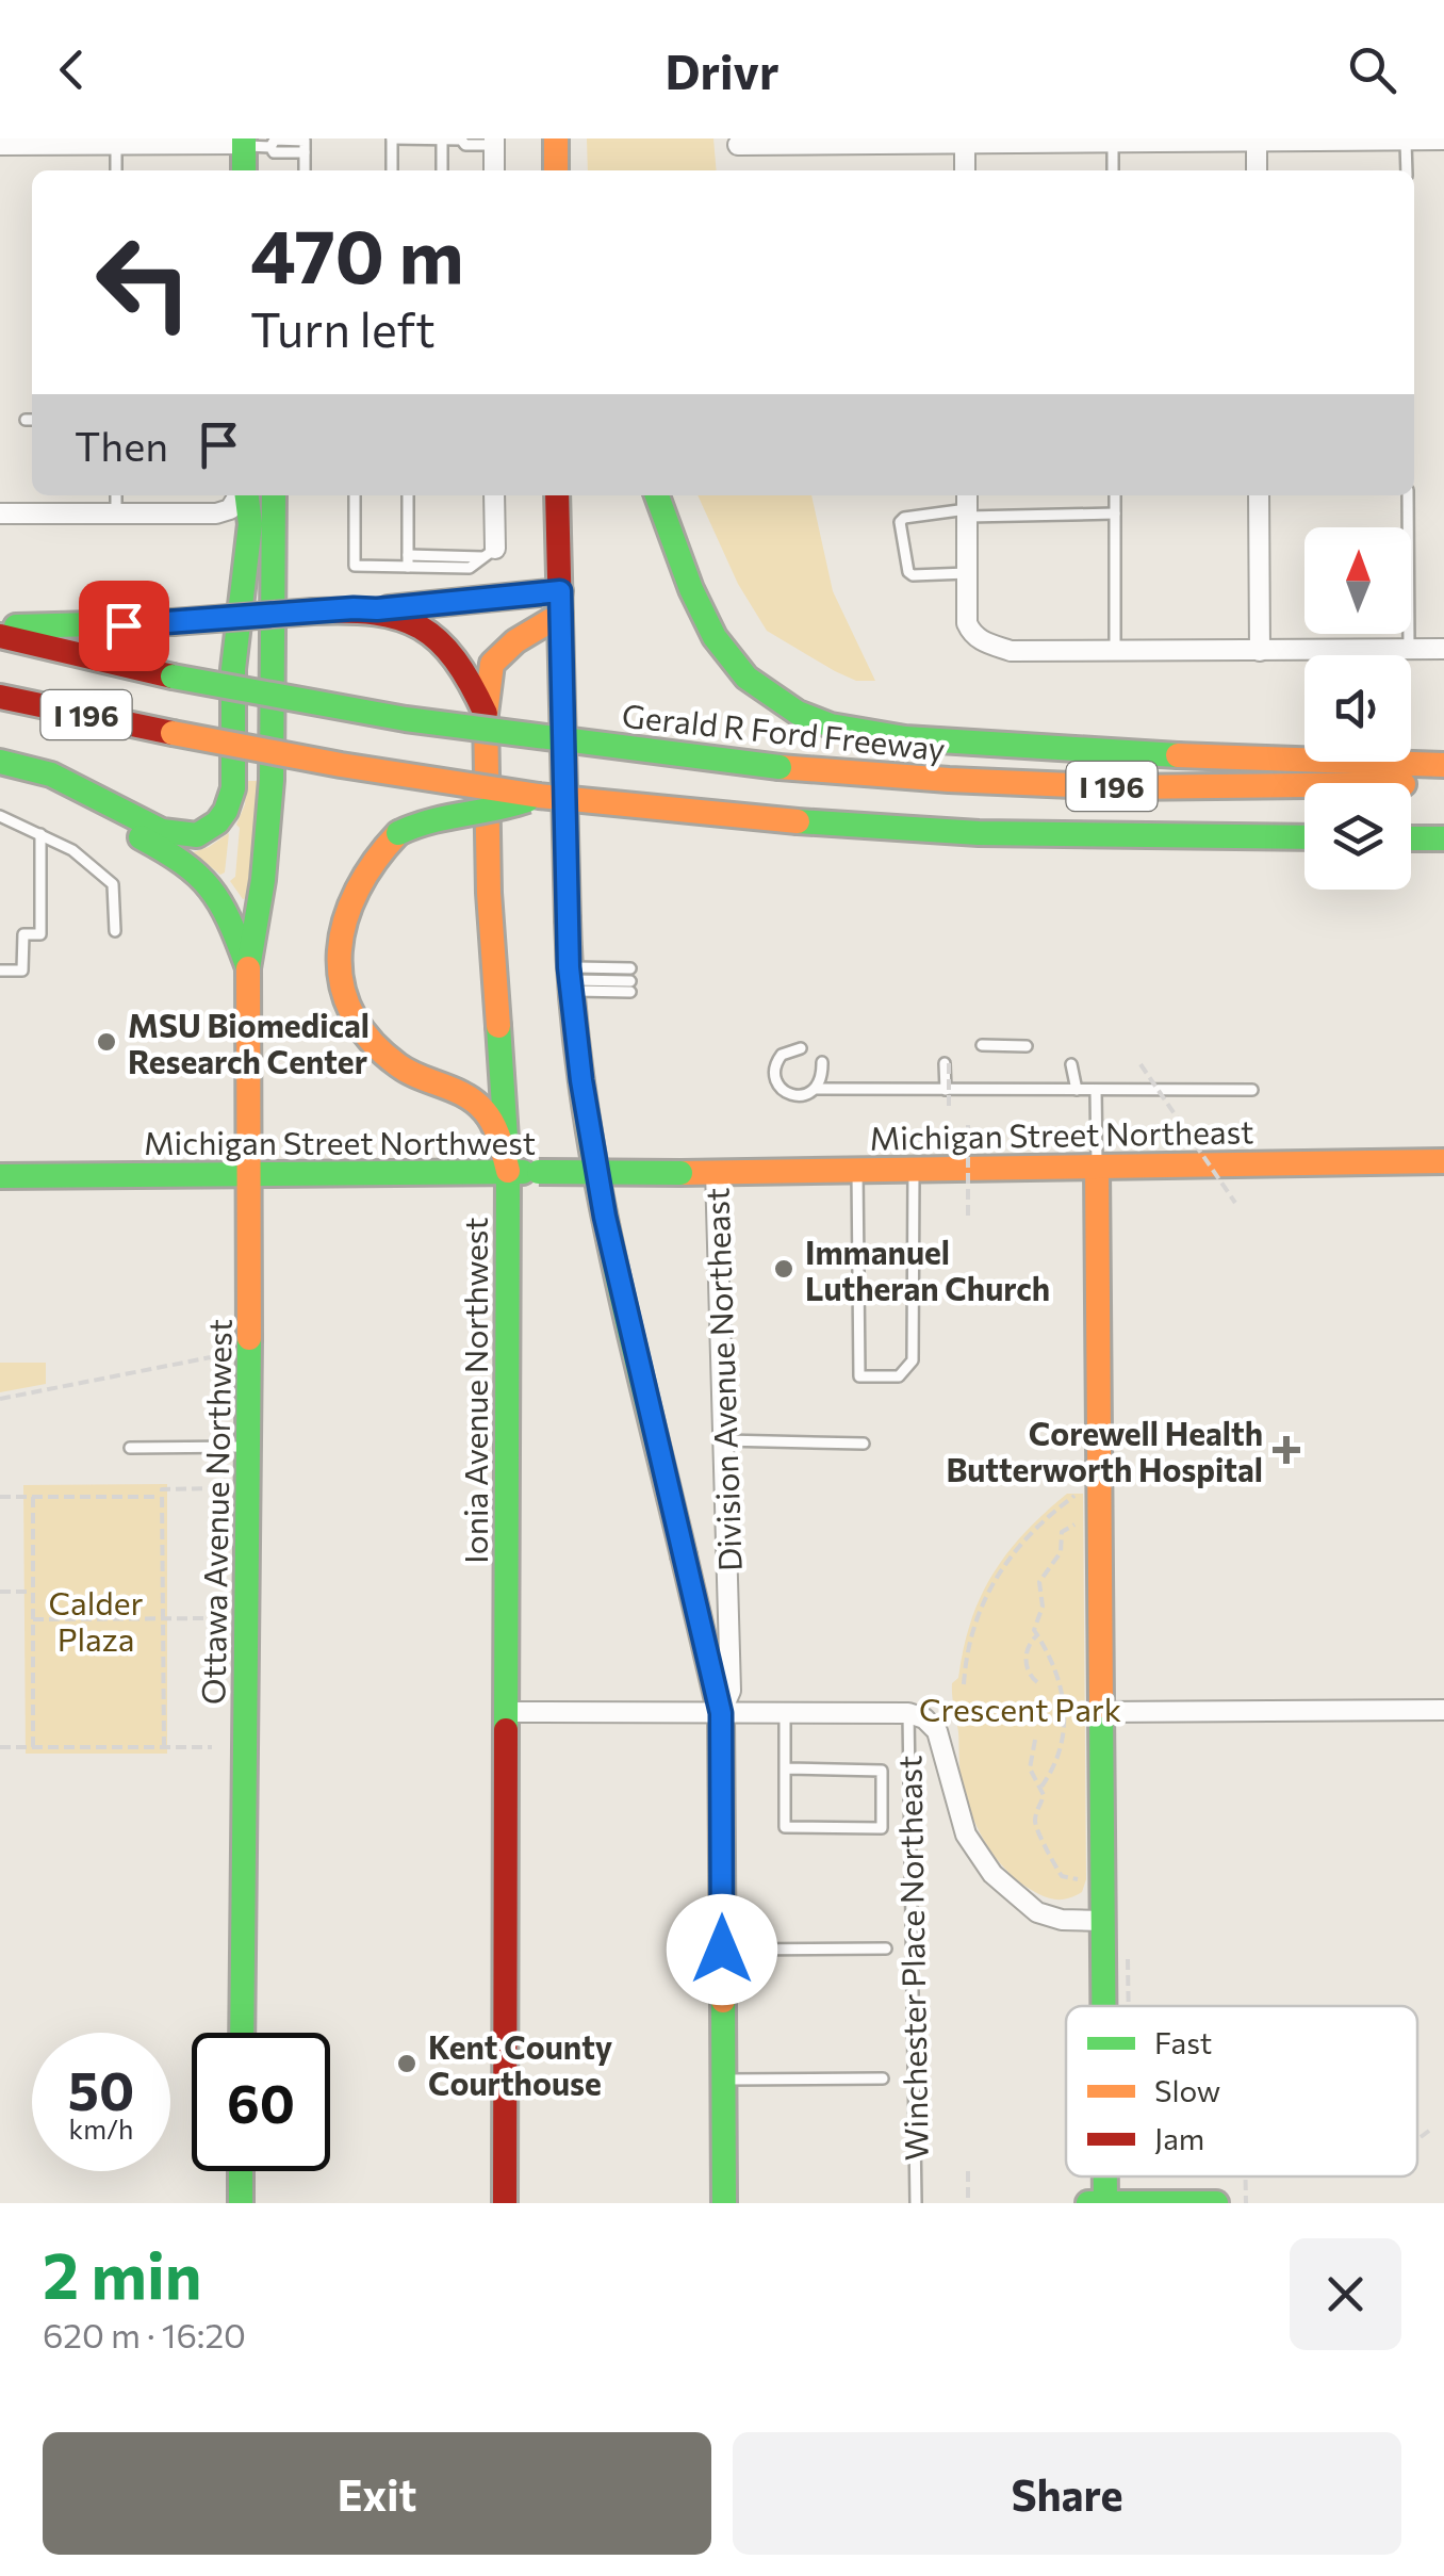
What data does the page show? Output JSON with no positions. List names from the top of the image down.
{
  "streets": {
    "main road": [
      "I 196",
      "Gerald R Ford Freeway",
      "Michigan Street Northeast",
      "Michigan Street Northwest",
      "Ionia Avenue Northwest",
      "Ottawa Avenue Northwest"
    ],
    "street": ["Division Avenue Northeast"],
    "lane": ["Winchester Place Northeast"]
  },
  "crossings": [
    ["Michigan Street Northeast", "Michigan Street Northwest"],
    ["Michigan Street Northeast", "Division Avenue Northeast"],
    ["Michigan Street Northwest", "Ionia Avenue Northwest"],
    ["Michigan Street Northwest", "Ottawa Avenue Northwest"]
  ],
  "parks": ["Calder Plaza", "Crescent Park"],
  "places": {
    "other": ["MSU Biomedical Research Center", "Immanuel Lutheran Church", "Kent County Courthouse"],
    "health": ["Corewell Health Butterworth Hospital"]
  },
  "legend": ["Fast", "Slow", "Jam"],
  "north": "top",
  "page": {
    "header": "Drivr",
    "turn": ["470 m", "Turn left"],
    "then": "Then",
    "speed": "50 km/h",
    "limit": "60",
    "heading": ["2 min", "620 m · 16:20"],
    "buttons": ["Exit", "Share"]
  }
}
